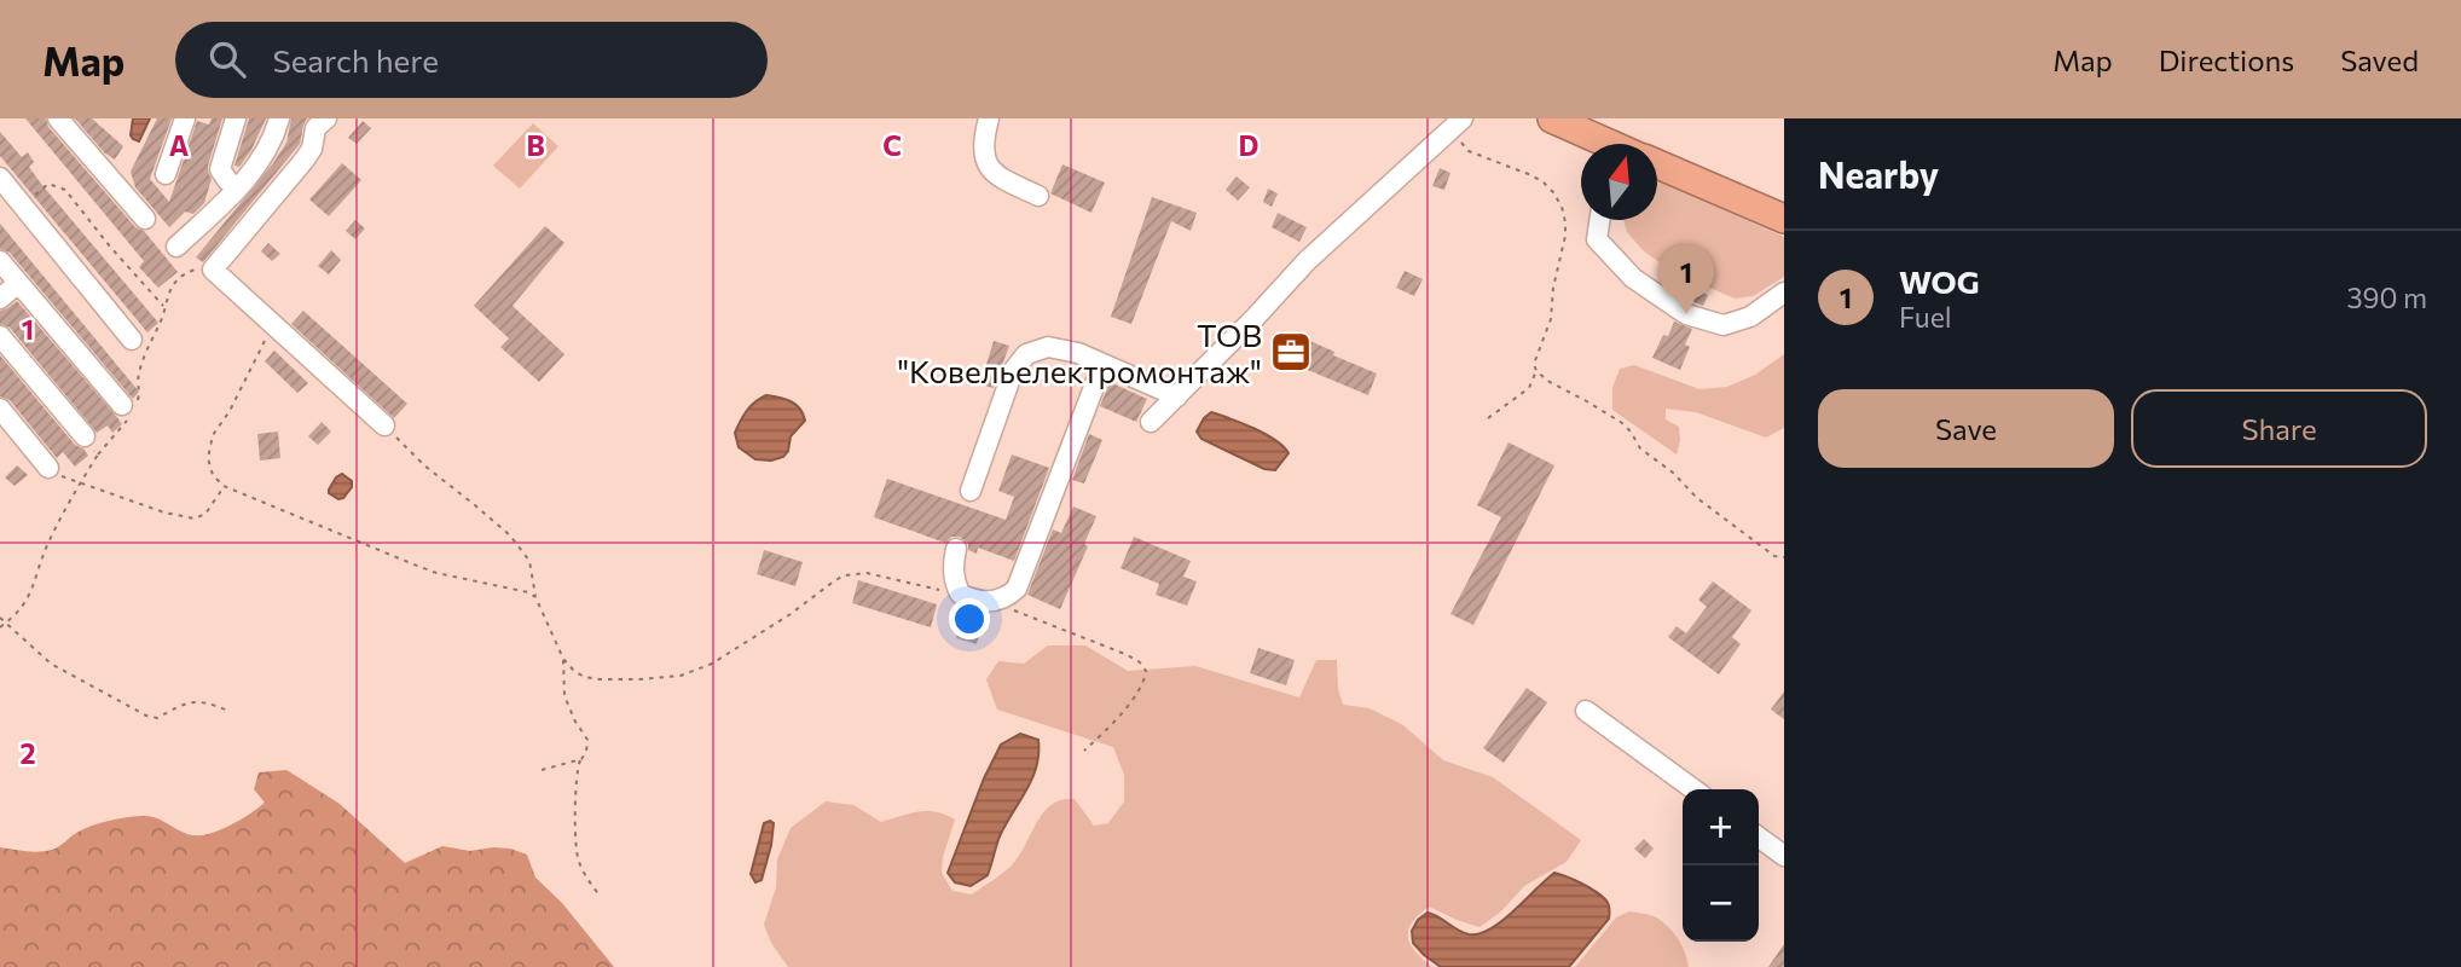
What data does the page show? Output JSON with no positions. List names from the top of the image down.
{
  "places": {
    "office": ["ТОВ \"Ковельелектромонтаж\""]
  },
  "north": "top",
  "page": {
    "header": "Map",
    "search": "Search here",
    "nav": ["Map", "Directions", "Saved"],
    "heading": "Nearby",
    "list": [
      {
        "mark": "1",
        "name": "WOG",
        "note": "Fuel",
        "value": "390 m"
      }
    ],
    "pins": "1",
    "buttons": ["Save", "Share"],
    "map_buttons": ["+", "−"]
  },
  "grid": {
    "columns": [
      "A",
      "B",
      "C",
      "D"
    ],
    "rows": ["1", "2"]
  }
}
